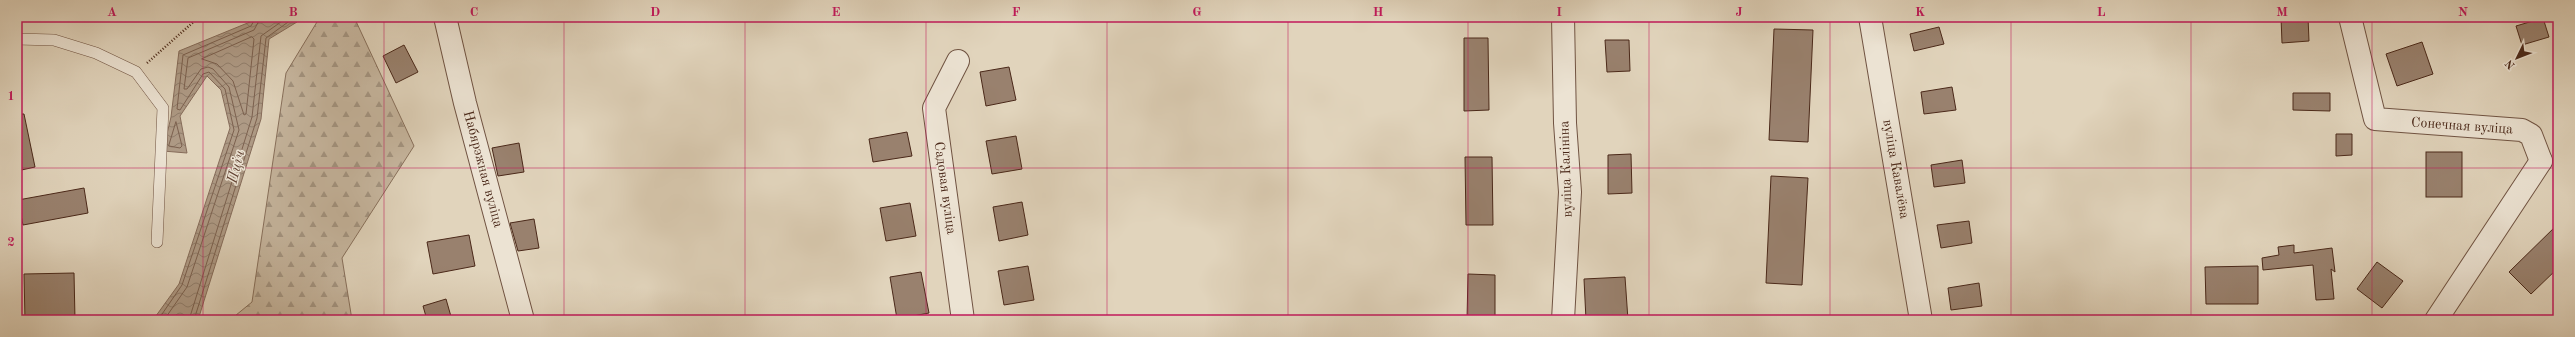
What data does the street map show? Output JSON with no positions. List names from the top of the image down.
{
  "streets": {
    "street": [
      "Сонечная вуліца",
      "Набярэжная вуліца",
      "вуліца Калініна",
      "вуліца Кавалёва",
      "Садовая вуліца"
    ]
  },
  "water": ["Пціч"],
  "north": "bottom left",
  "grid": {
    "columns": [
      "A",
      "B",
      "C",
      "D",
      "E",
      "F",
      "G",
      "H",
      "I",
      "J",
      "K",
      "L",
      "M",
      "N"
    ],
    "rows": ["1", "2"]
  }
}
